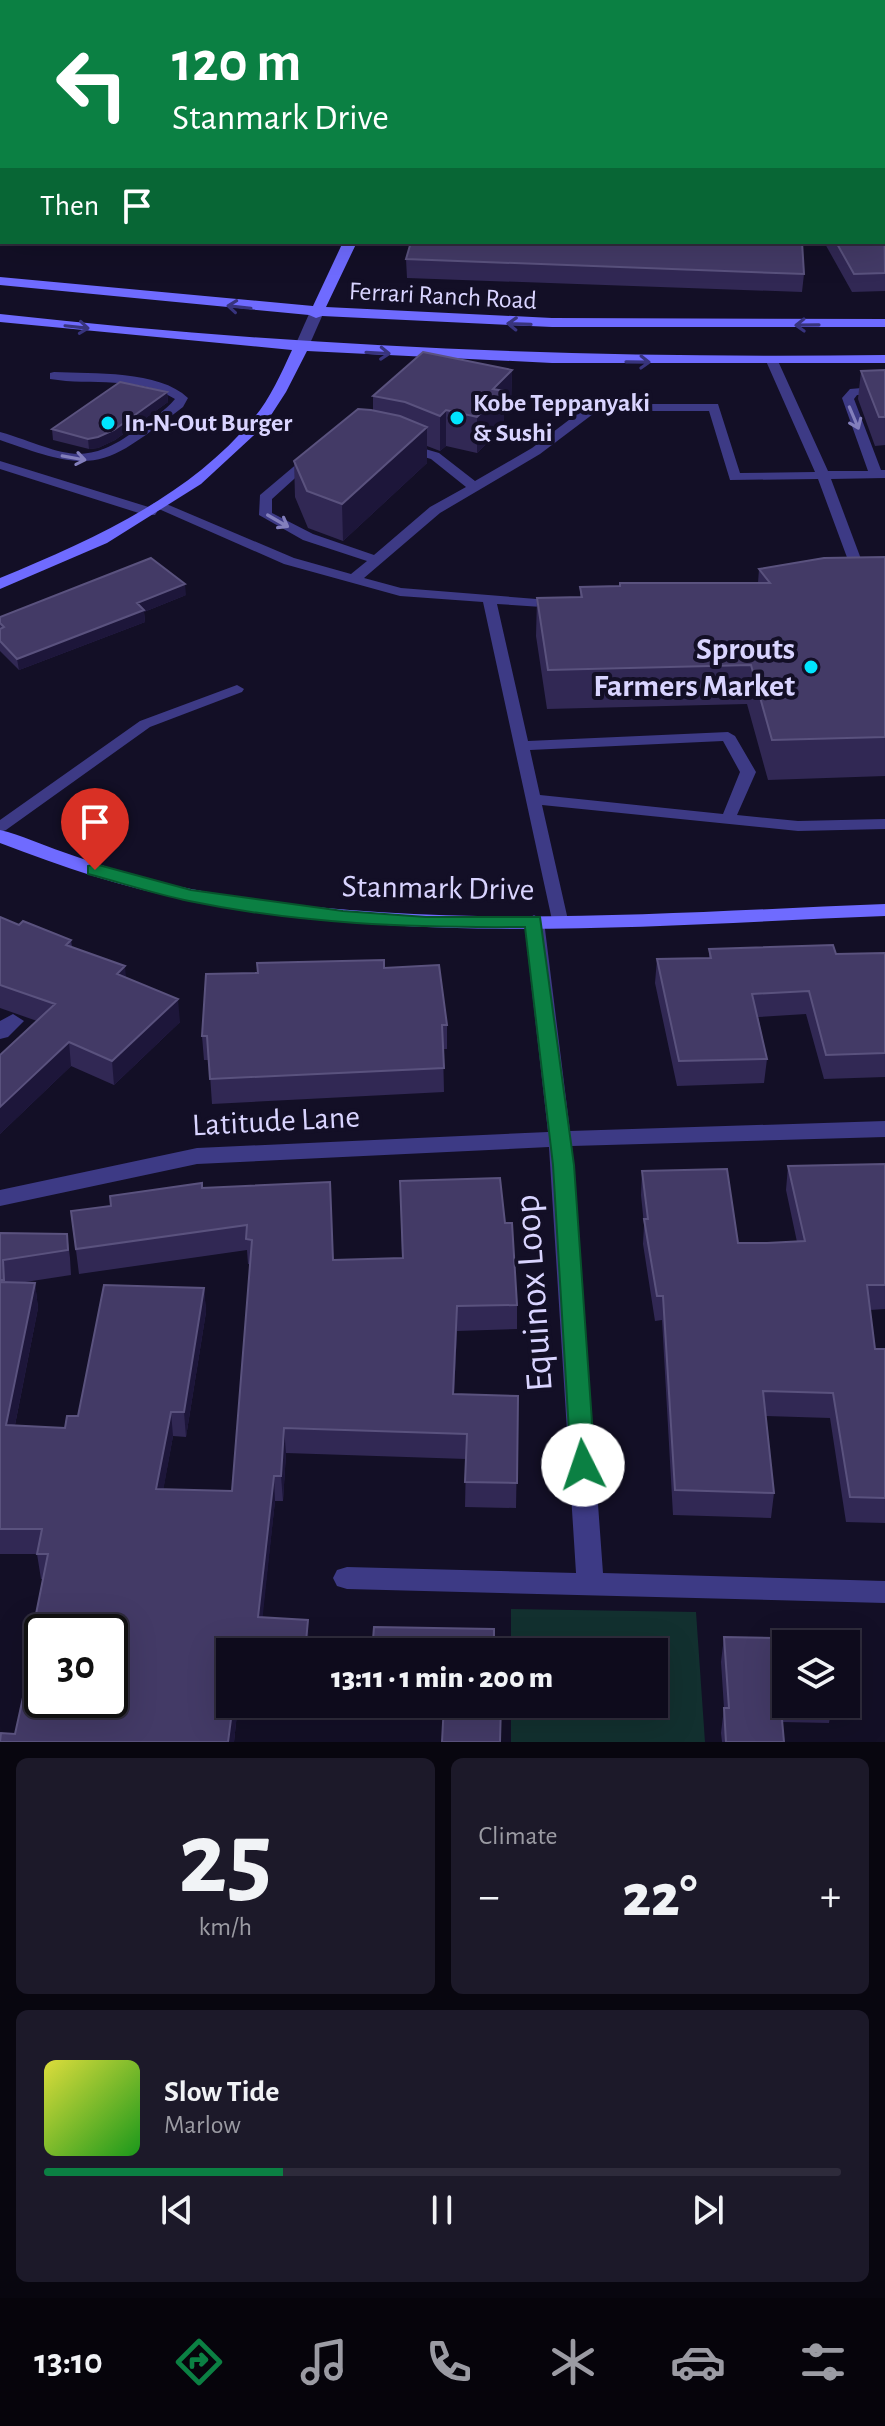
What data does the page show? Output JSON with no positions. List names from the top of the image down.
{
  "streets": {
    "main road": ["Ferrari Ranch Road", "Stanmark Drive"],
    "street": ["Latitude Lane", "Equinox Loop"]
  },
  "crossings": [
    ["Stanmark Drive", "Equinox Loop"],
    ["Latitude Lane", "Equinox Loop"]
  ],
  "places": ["Kobe Teppanyaki & Sushi", "In-N-Out Burger", "Sprouts Farmers Market"],
  "page": {
    "turn": ["120 m", "Stanmark Drive"],
    "then": "Then",
    "limit": "30",
    "trip": "13:11 · 1 min · 200 m",
    "tile": [
      ["25", "km/h"],
      "Climate"
    ],
    "heat": ["−", "22°", "+"],
    "song": ["Slow Tide", "Marlow"],
    "tabs": "13:10"
  }
}
